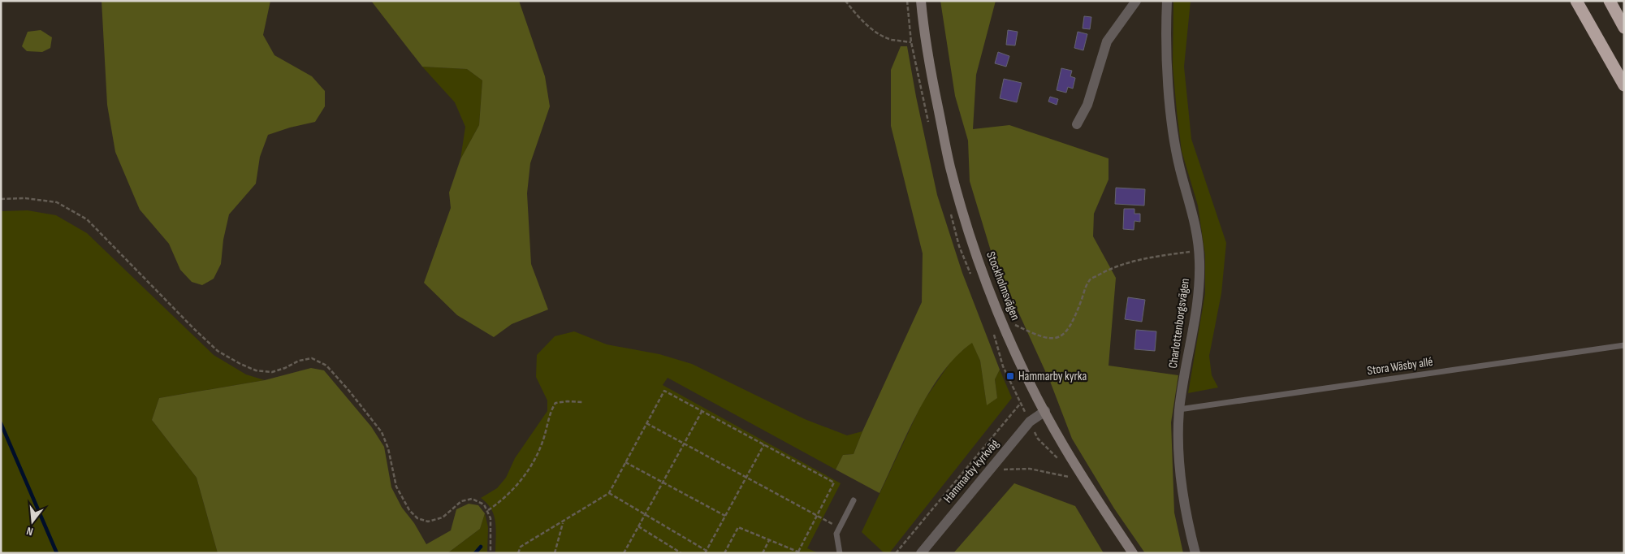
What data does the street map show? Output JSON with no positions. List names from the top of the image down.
{
  "streets": {
    "street": ["Stockholmsvägen", "Charlottenborgsvägen", "Hammarby kyrkväg"],
    "lane": ["Stora Wäsby allé"]
  },
  "crossings": [
    ["Stockholmsvägen", "Hammarby kyrkväg"],
    ["Charlottenborgsvägen", "Stora Wäsby allé"]
  ],
  "places": {
    "transit": ["Hammarby kyrka"]
  },
  "north": "bottom"
}
